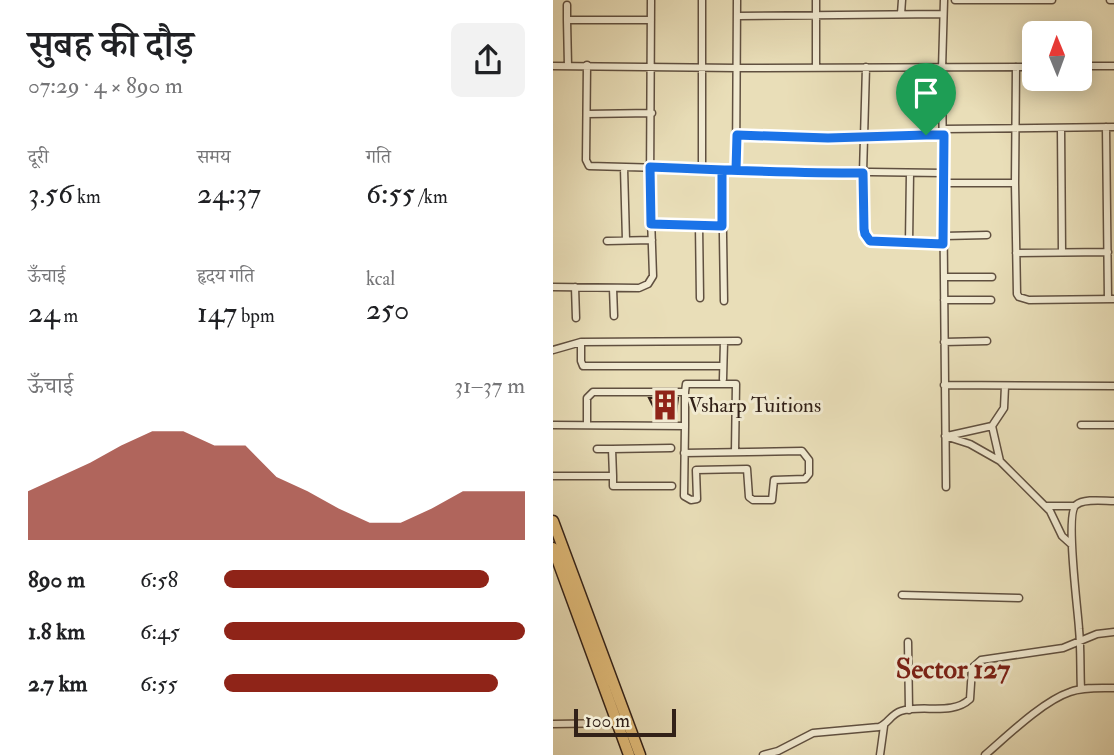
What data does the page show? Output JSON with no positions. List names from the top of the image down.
{
  "districts": ["Sector 127"],
  "places": {
    "building": ["Vsharp Tuitions"]
  },
  "scale_bar": "100 m",
  "north": "top",
  "page": {
    "heading": ["सुबह की दौड़", "07:29 · 4 × 890 m"],
    "stats": [
      ["दूरी", "3.56 km"],
      ["समय", "24:37"],
      ["गति", "6:55 /km"],
      ["ऊँचाई", "24 m"],
      ["हृदय गति", "147 bpm"],
      ["kcal", "250"]
    ],
    "chart": ["ऊँचाई", "31–37 m"],
    "list": [
      {
        "name": "890 m",
        "note": "6:58"
      },
      {
        "name": "1.8 km",
        "note": "6:45"
      },
      {
        "name": "2.7 km",
        "note": "6:55"
      }
    ],
    "scale": "100 m"
  }
}
